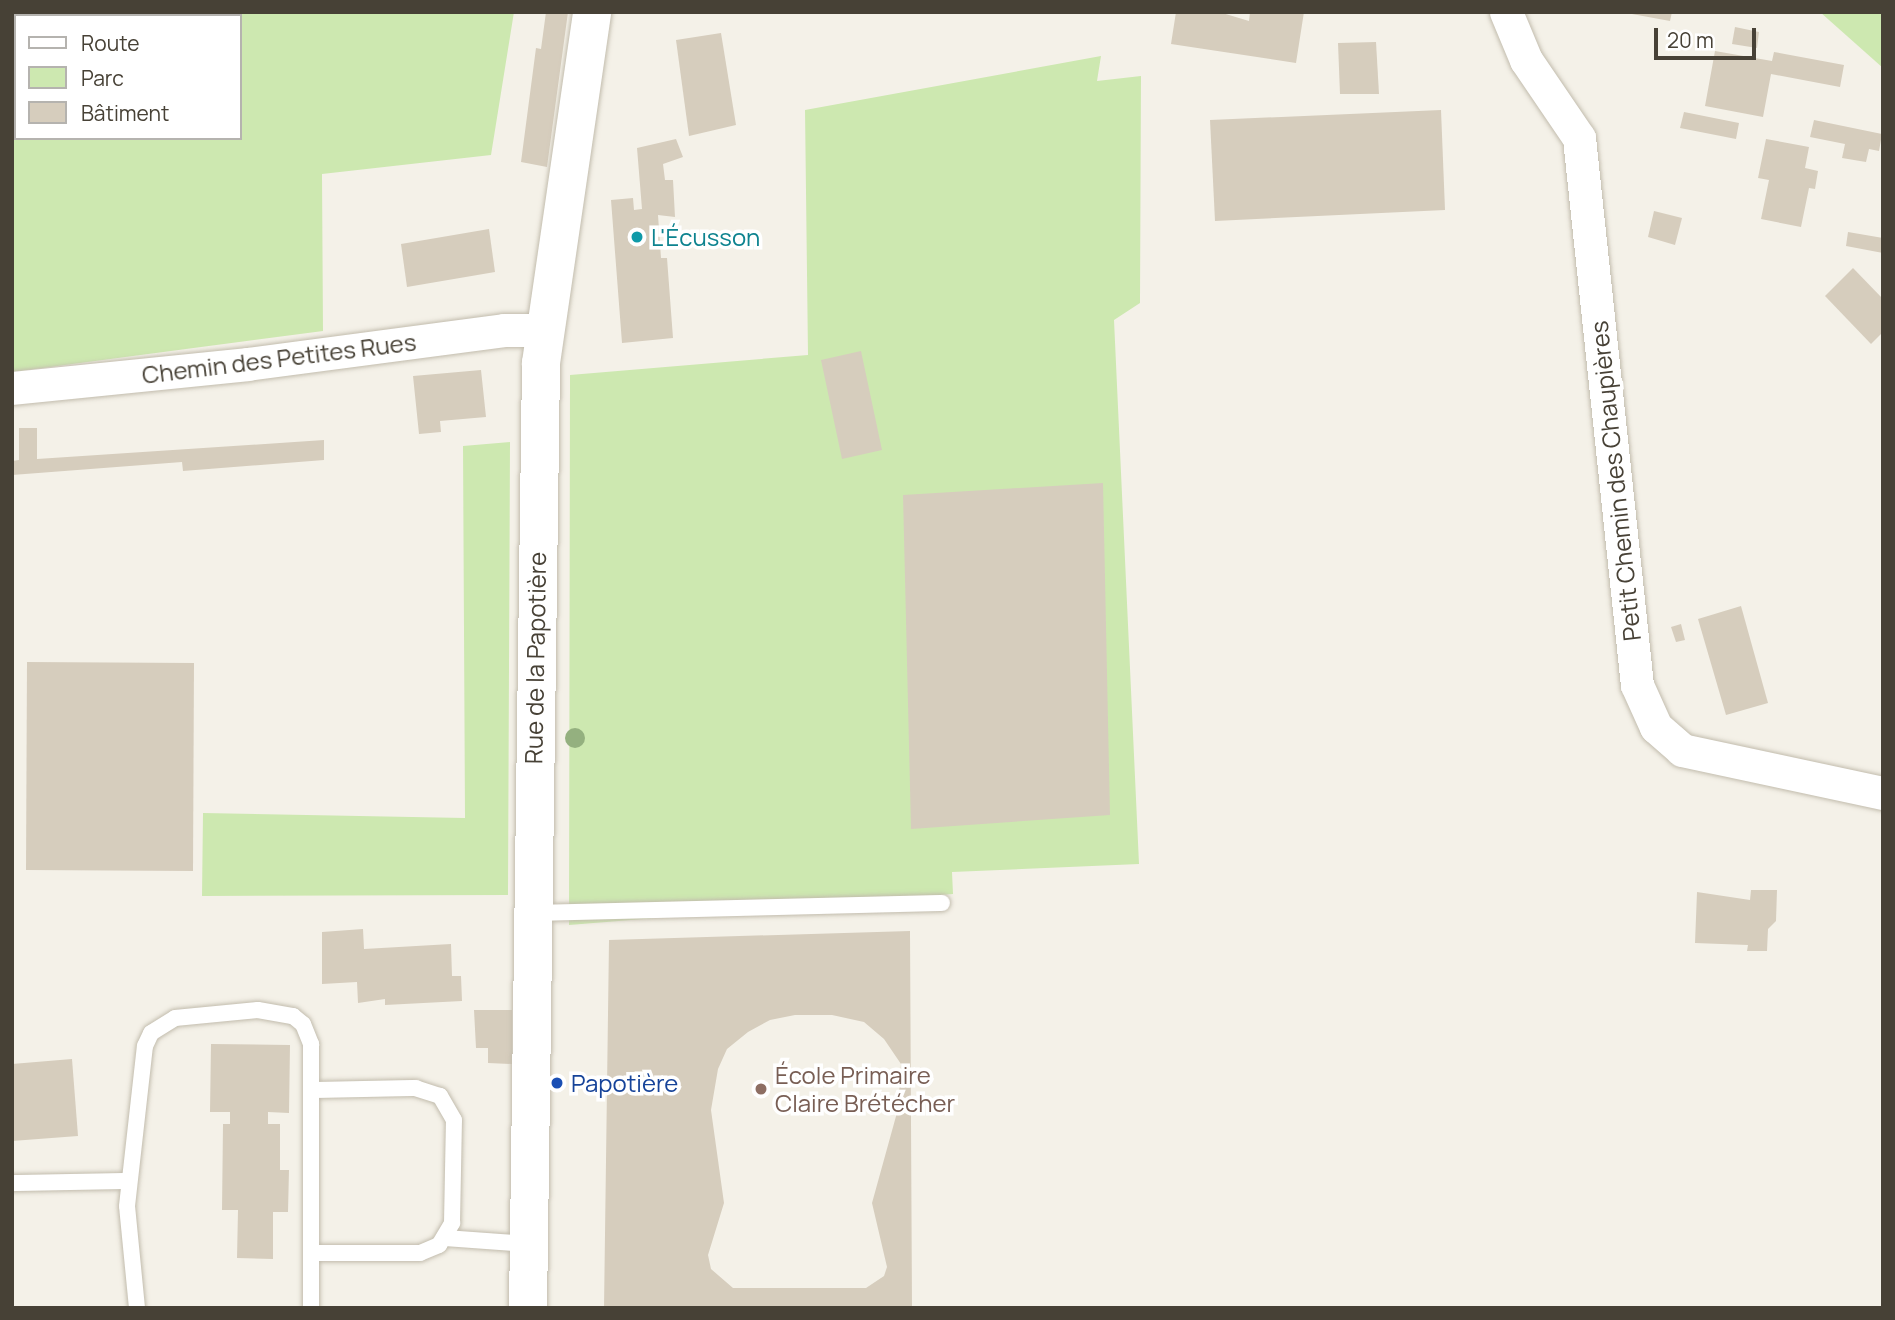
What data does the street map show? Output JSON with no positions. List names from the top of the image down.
{
  "streets": {
    "street": ["Chemin des Petites Rues", "Petit Chemin des Chaupières", "Rue de la Papotière"]
  },
  "crossings": [
    ["Chemin des Petites Rues", "Rue de la Papotière"]
  ],
  "places": ["L'Écusson", "Papotière", "École Primaire Claire Brétécher"],
  "legend": ["Route", "Parc", "Bâtiment"],
  "scale_bar": "20 m"
}
